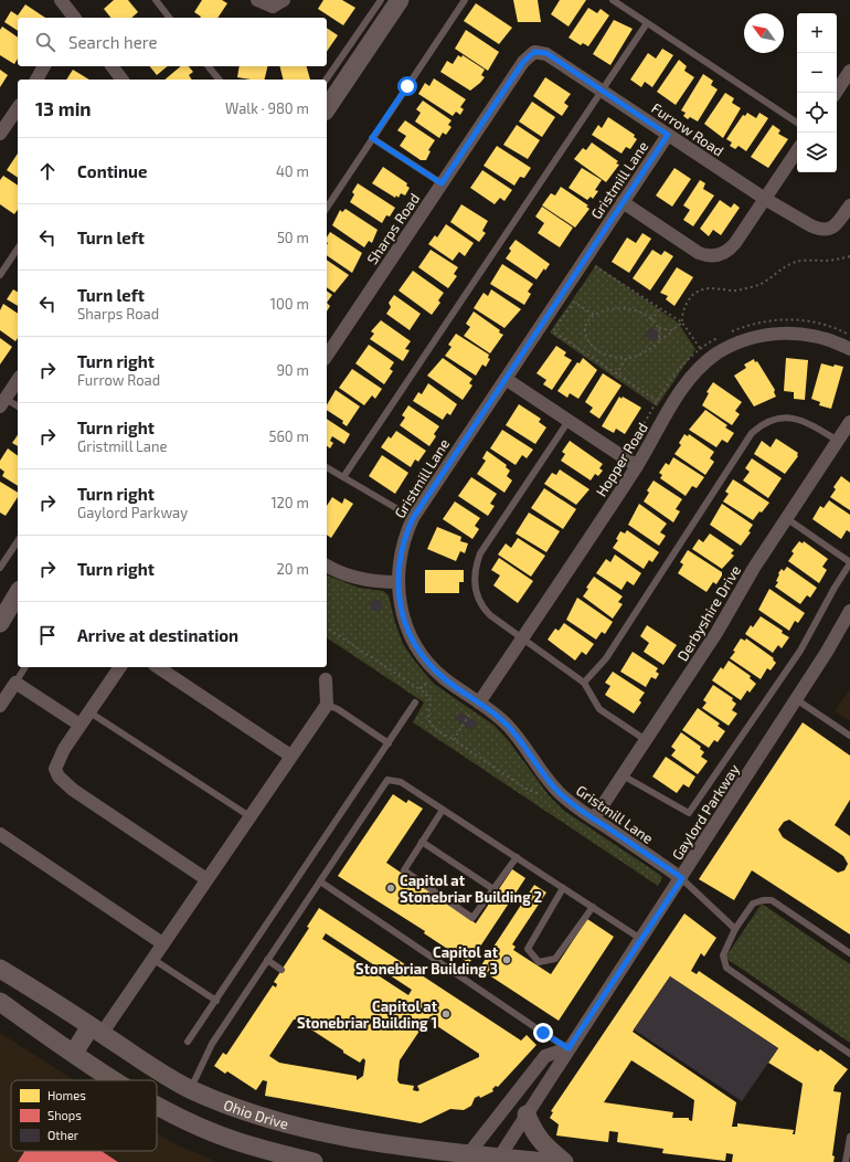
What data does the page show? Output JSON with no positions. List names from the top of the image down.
{
  "streets": {
    "main road": ["Ohio Drive"],
    "street": [
      "Furrow Road",
      "Gristmill Lane",
      "Sharps Road",
      "Hopper Road",
      "Derbyshire Drive",
      "Gaylord Parkway"
    ]
  },
  "crossings": [
    ["Furrow Road", "Gristmill Lane"],
    ["Furrow Road", "Sharps Road"],
    ["Gristmill Lane", "Hopper Road"],
    ["Gristmill Lane", "Derbyshire Drive"],
    ["Gristmill Lane", "Gaylord Parkway"],
    ["Gaylord Parkway", "Ohio Drive"]
  ],
  "places": ["Capitol at Stonebriar Building 2", "Capitol at Stonebriar Building 3", "Capitol at Stonebriar Building 1"],
  "legend": ["Homes", "Shops", "Other"],
  "north": "top left",
  "page": {
    "map_buttons": ["+", "−"],
    "search": "Search here",
    "heading": ["13 min", "Walk · 980 m"],
    "list": [
      ["Continue", "40 m"],
      ["Turn left", "50 m"],
      ["Turn left", "Sharps Road", "100 m"],
      ["Turn right", "Furrow Road", "90 m"],
      ["Turn right", "Gristmill Lane", "560 m"],
      ["Turn right", "Gaylord Parkway", "120 m"],
      ["Turn right", "20 m"],
      "Arrive at destination"
    ]
  }
}
